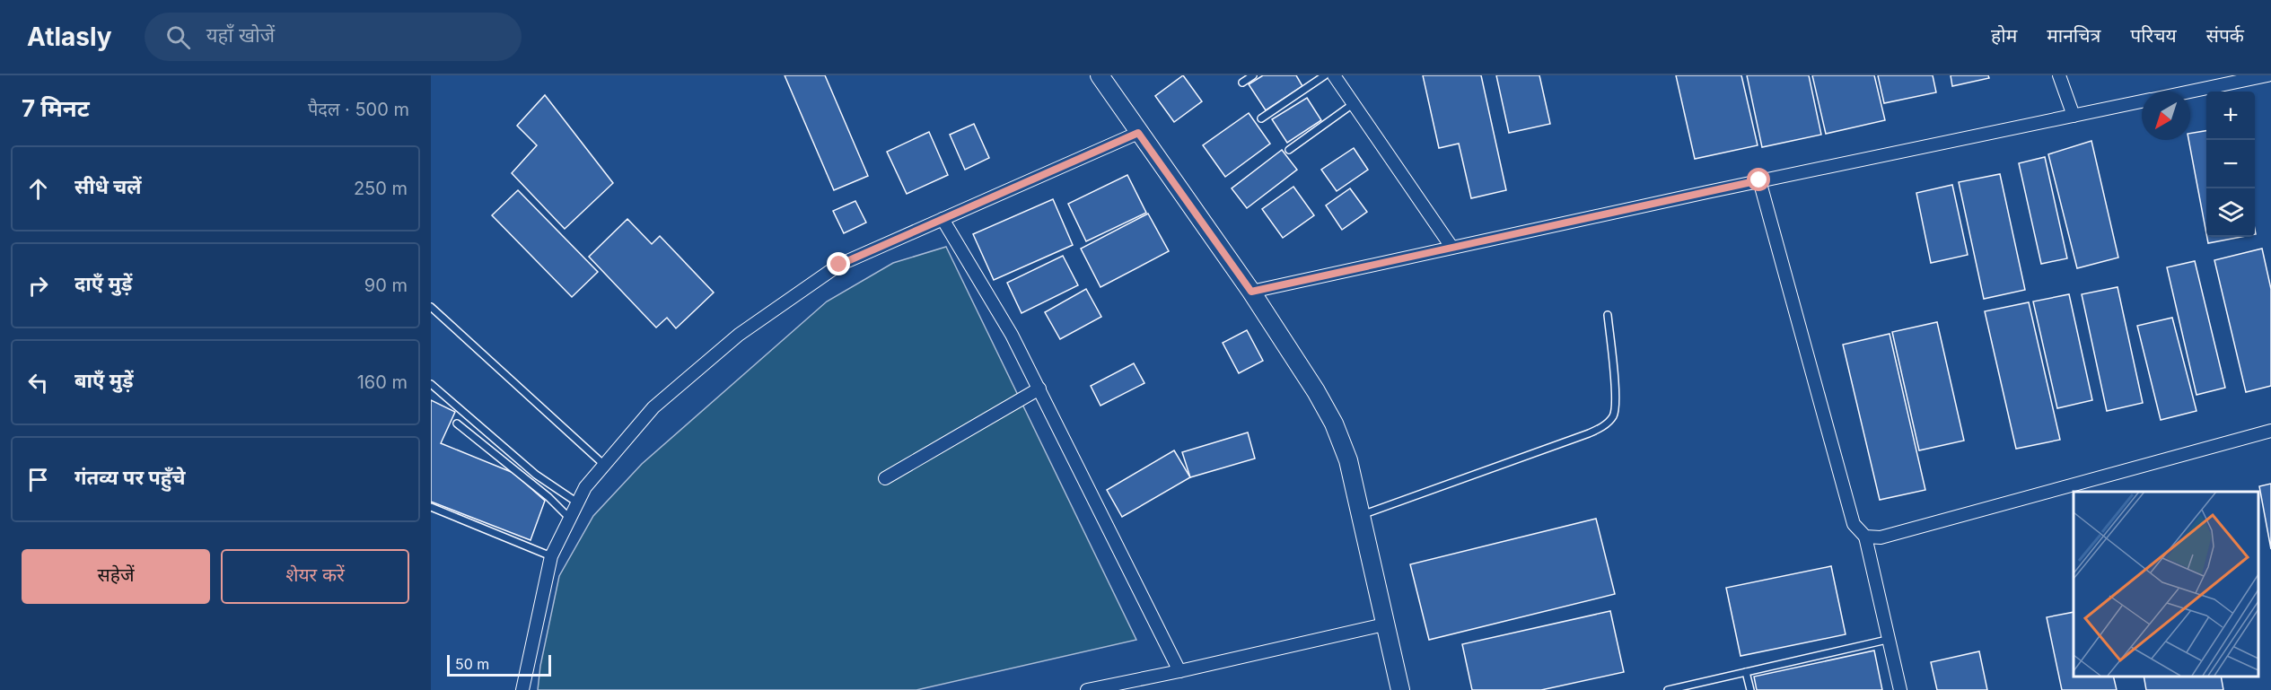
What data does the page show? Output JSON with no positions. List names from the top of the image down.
{
  "scale_bar": "50 m",
  "north": "bottom left",
  "page": {
    "header": "Atlasly",
    "search": "यहाँ खोजें",
    "nav": [
      "होम",
      "मानचित्र",
      "परिचय",
      "संपर्क"
    ],
    "heading": ["7 मिनट", "पैदल · 500 m"],
    "map_buttons": ["+", "−"],
    "list": [
      ["सीधे चलें", "250 m"],
      ["दाएँ मुड़ें", "90 m"],
      ["बाएँ मुड़ें", "160 m"],
      "गंतव्य पर पहुँचे"
    ],
    "buttons": ["सहेजें", "शेयर करें"],
    "scale": "50 m"
  }
}
